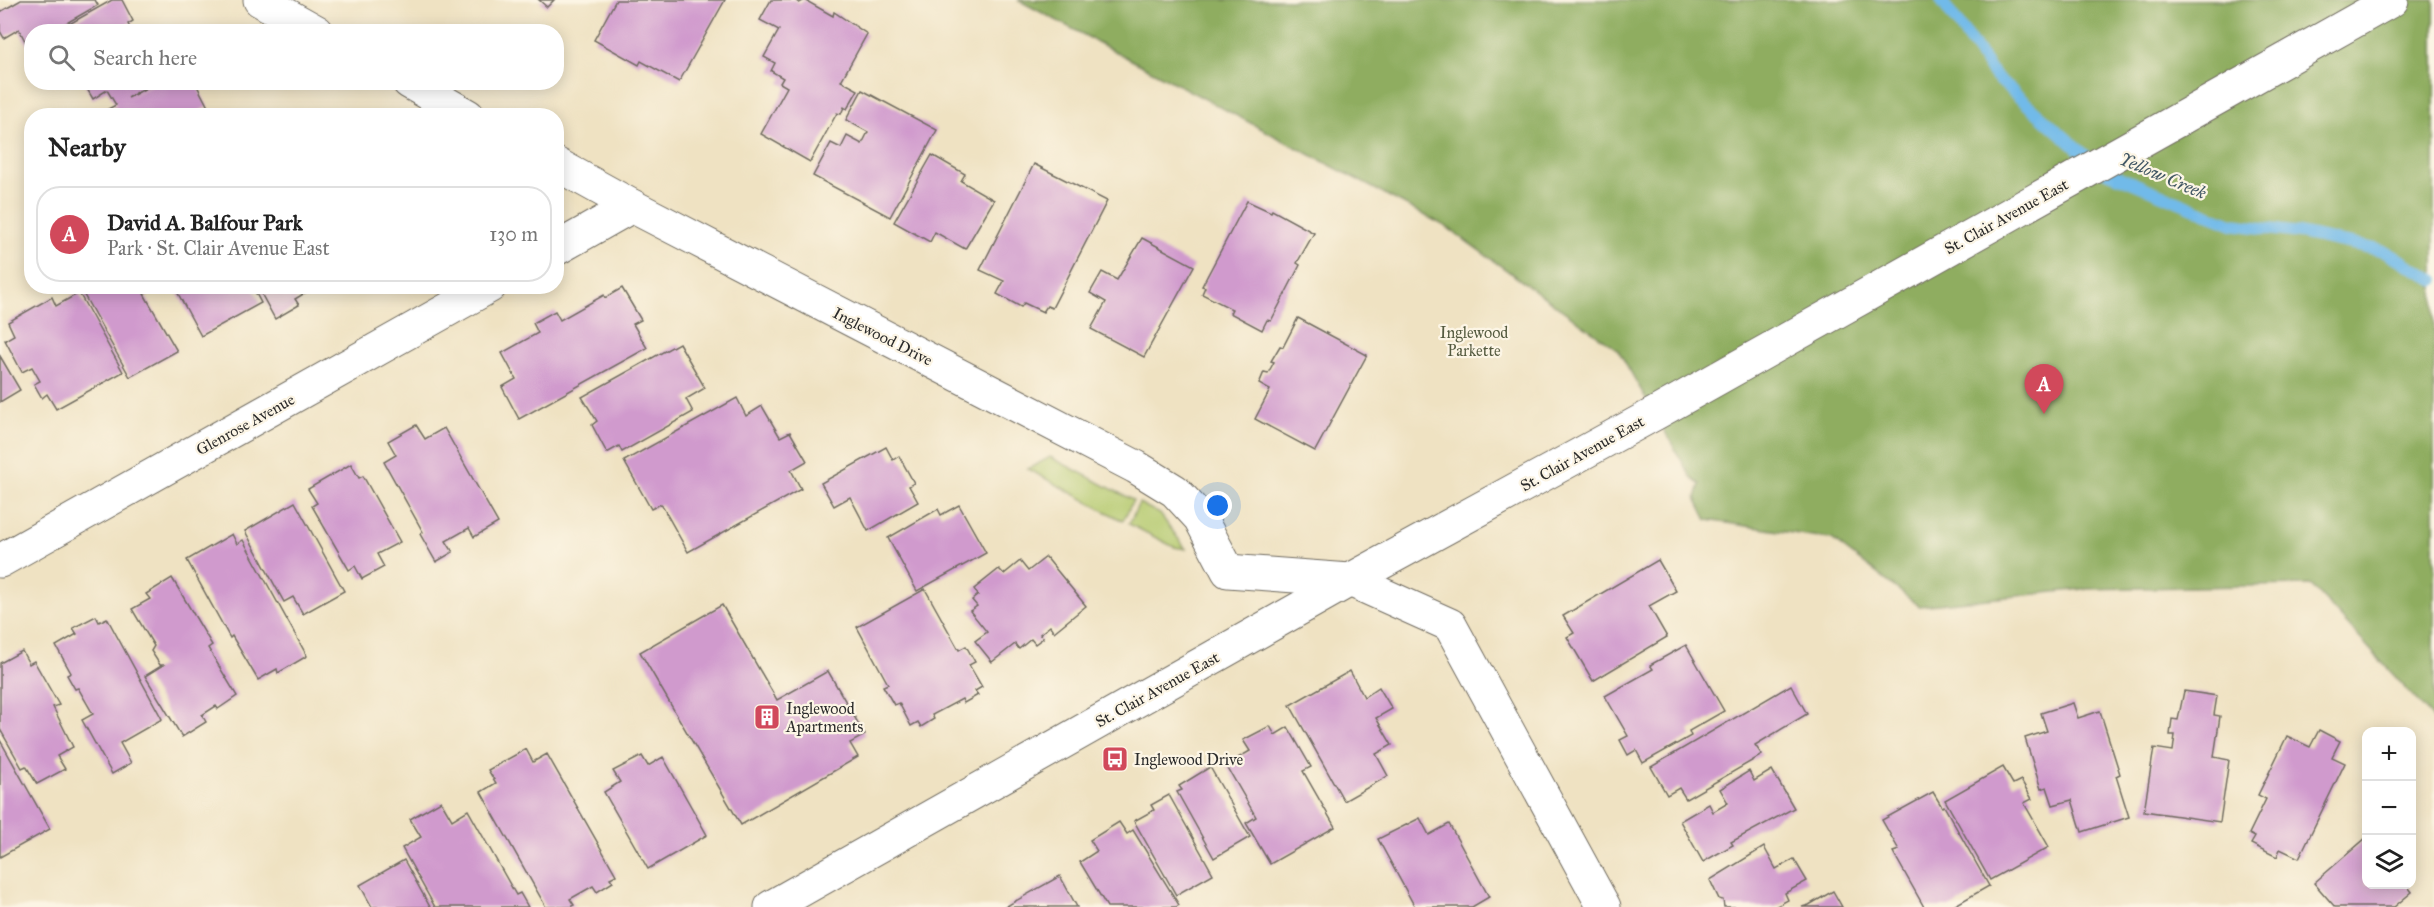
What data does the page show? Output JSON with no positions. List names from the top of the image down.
{
  "streets": {
    "street": ["St. Clair Avenue East", "Inglewood Drive", "Glenrose Avenue"]
  },
  "crossings": [
    ["St. Clair Avenue East", "Inglewood Drive"]
  ],
  "water": ["Yellow Creek"],
  "parks": ["Inglewood Parkette"],
  "places": {
    "building": ["Inglewood Apartments"],
    "bus stop": ["Inglewood Drive"]
  },
  "page": {
    "search": "Search here",
    "heading": "Nearby",
    "list": [
      {
        "mark": "A",
        "name": "David A. Balfour Park",
        "note": "Park · St. Clair Avenue East",
        "value": "130 m"
      }
    ],
    "pins": "A",
    "map_buttons": ["+", "−"]
  }
}
